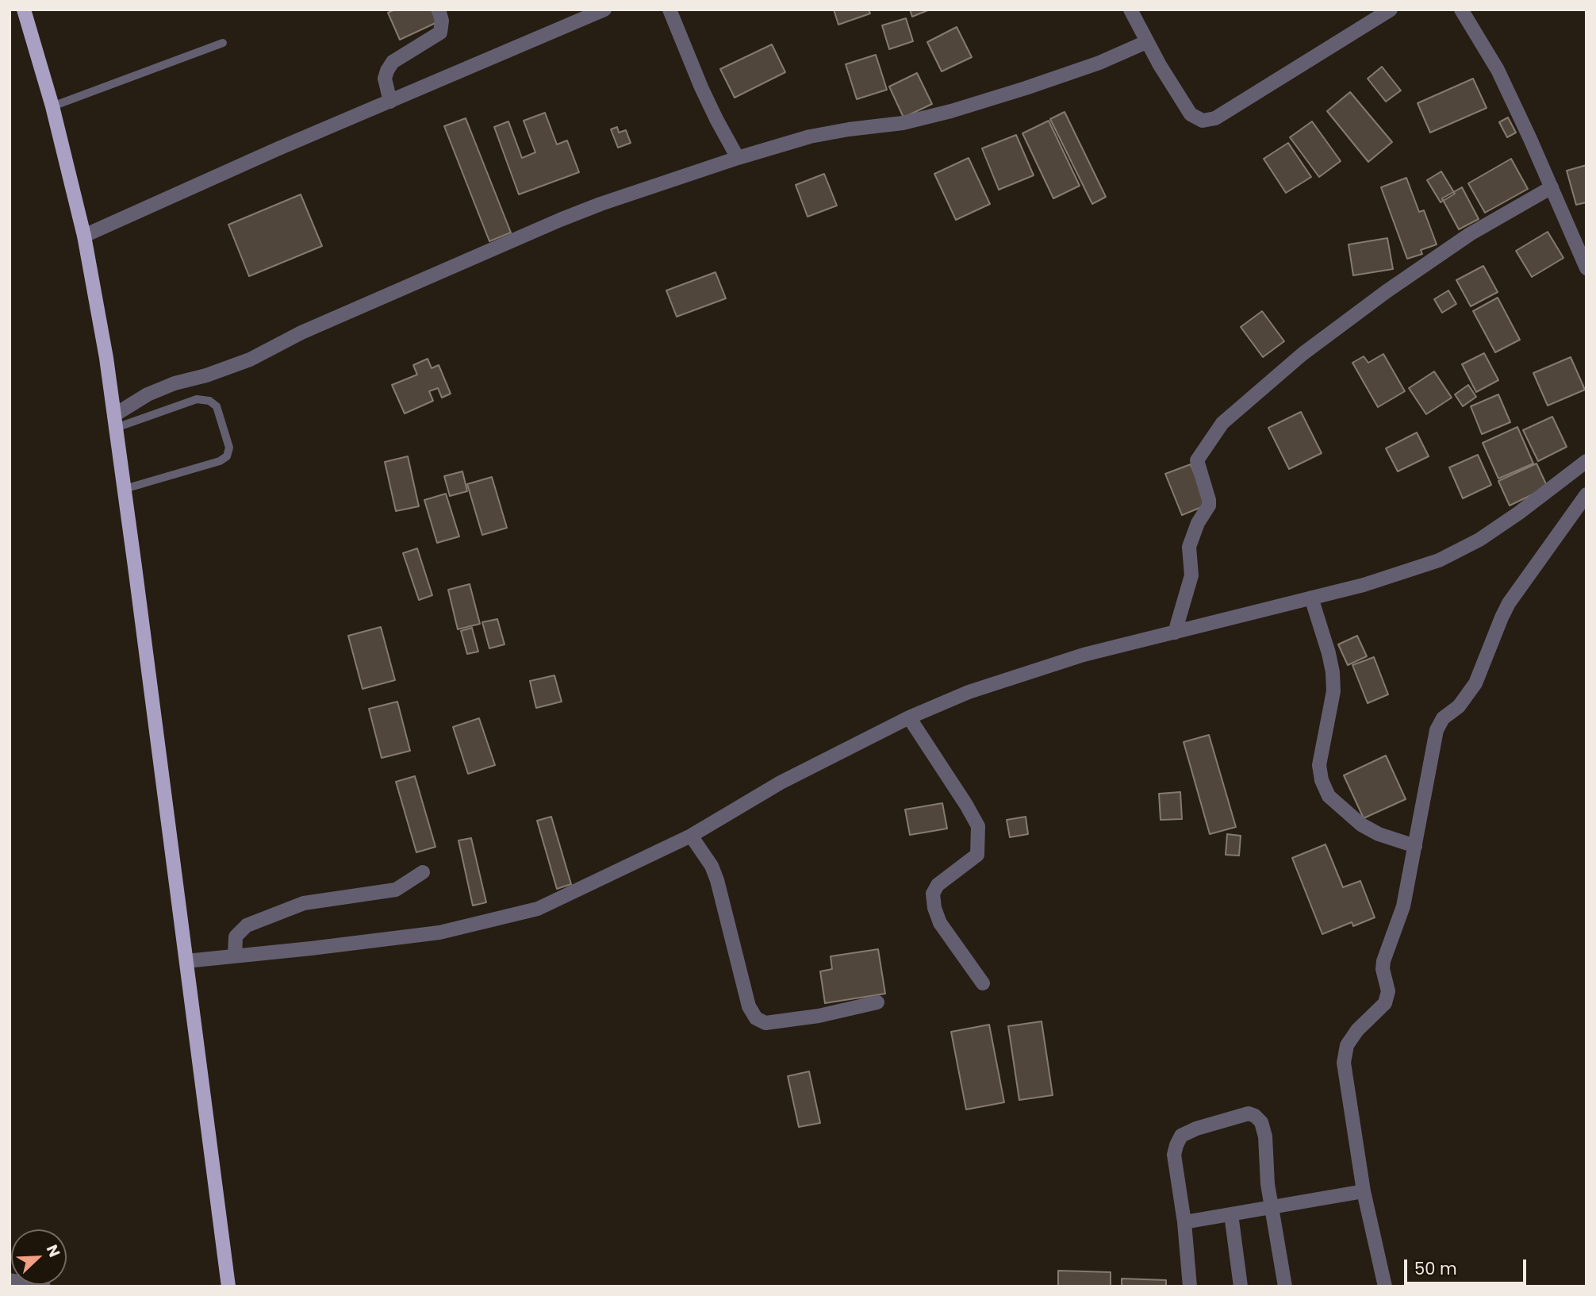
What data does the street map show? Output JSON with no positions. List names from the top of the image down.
{
  "scale_bar": "50 m",
  "north": "top right"
}
